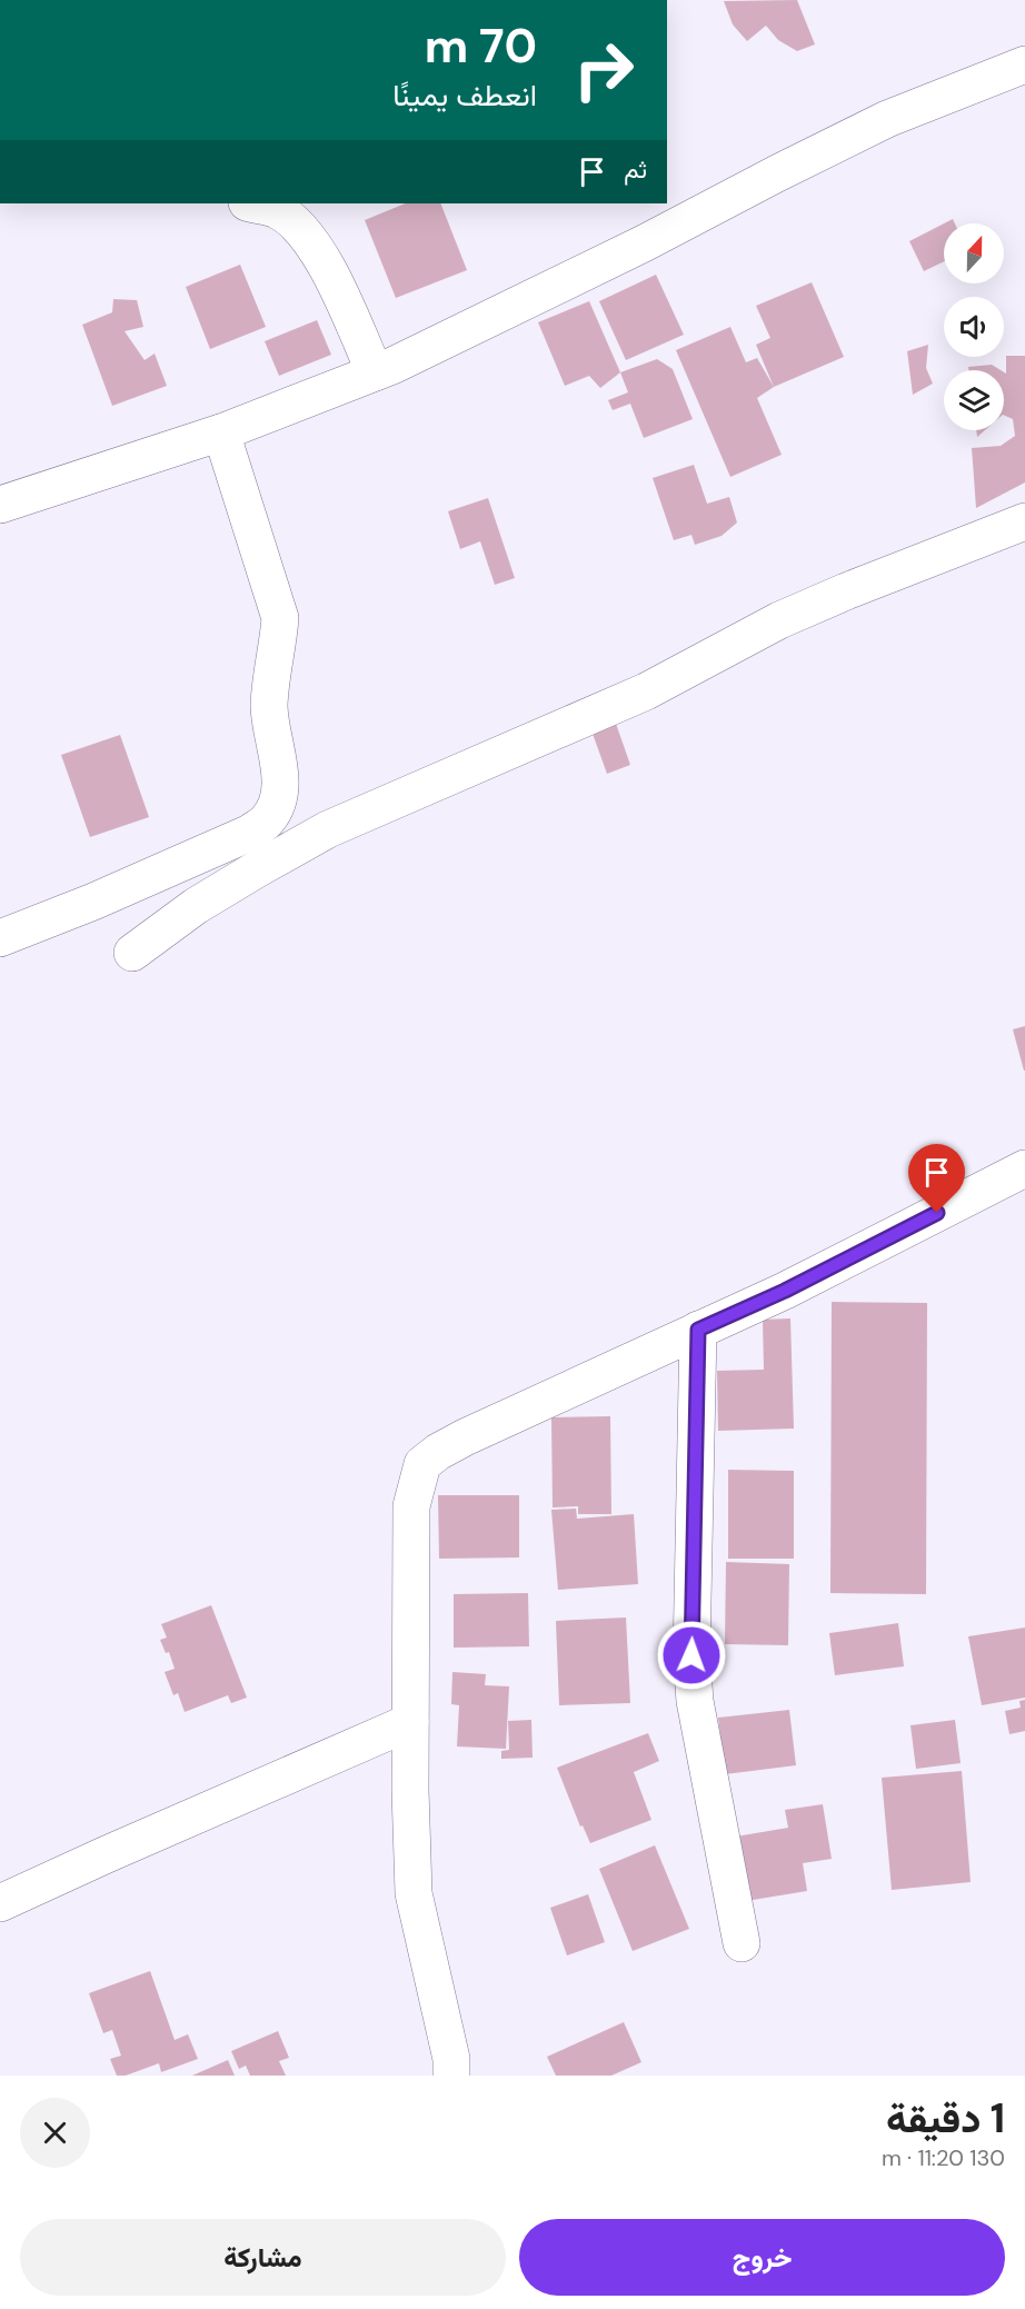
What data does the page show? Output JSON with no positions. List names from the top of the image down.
{
  "north": "top",
  "page": {
    "turn": ["70 m", "انعطف يمينًا"],
    "then": "ثم",
    "heading": ["1 دقيقة", "130 m · 11:20"],
    "buttons": ["خروج", "مشاركة"]
  }
}
